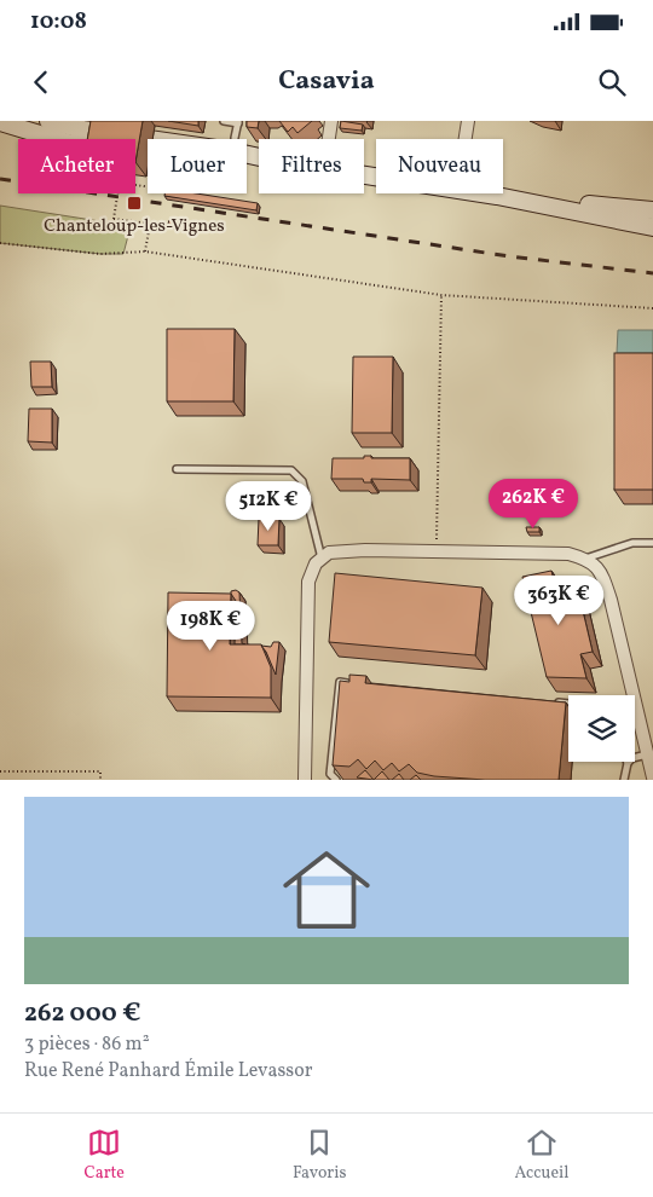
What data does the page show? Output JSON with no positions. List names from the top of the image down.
{
  "places": {
    "transit": ["Chanteloup-les-Vignes"]
  },
  "page": {
    "status": "10:08",
    "header": "Casavia",
    "chip": [
      "Acheter",
      "Louer",
      "Filtres",
      "Nouveau"
    ],
    "price": [
      "262K €",
      "512K €",
      "363K €",
      "198K €"
    ],
    "list": [
      {
        "name": "262 000 €",
        "note": "3 pièces · 86 m² · Rue René Panhard Émile Levassor"
      }
    ],
    "tabs": ["Carte", "Favoris", "Accueil"]
  }
}
